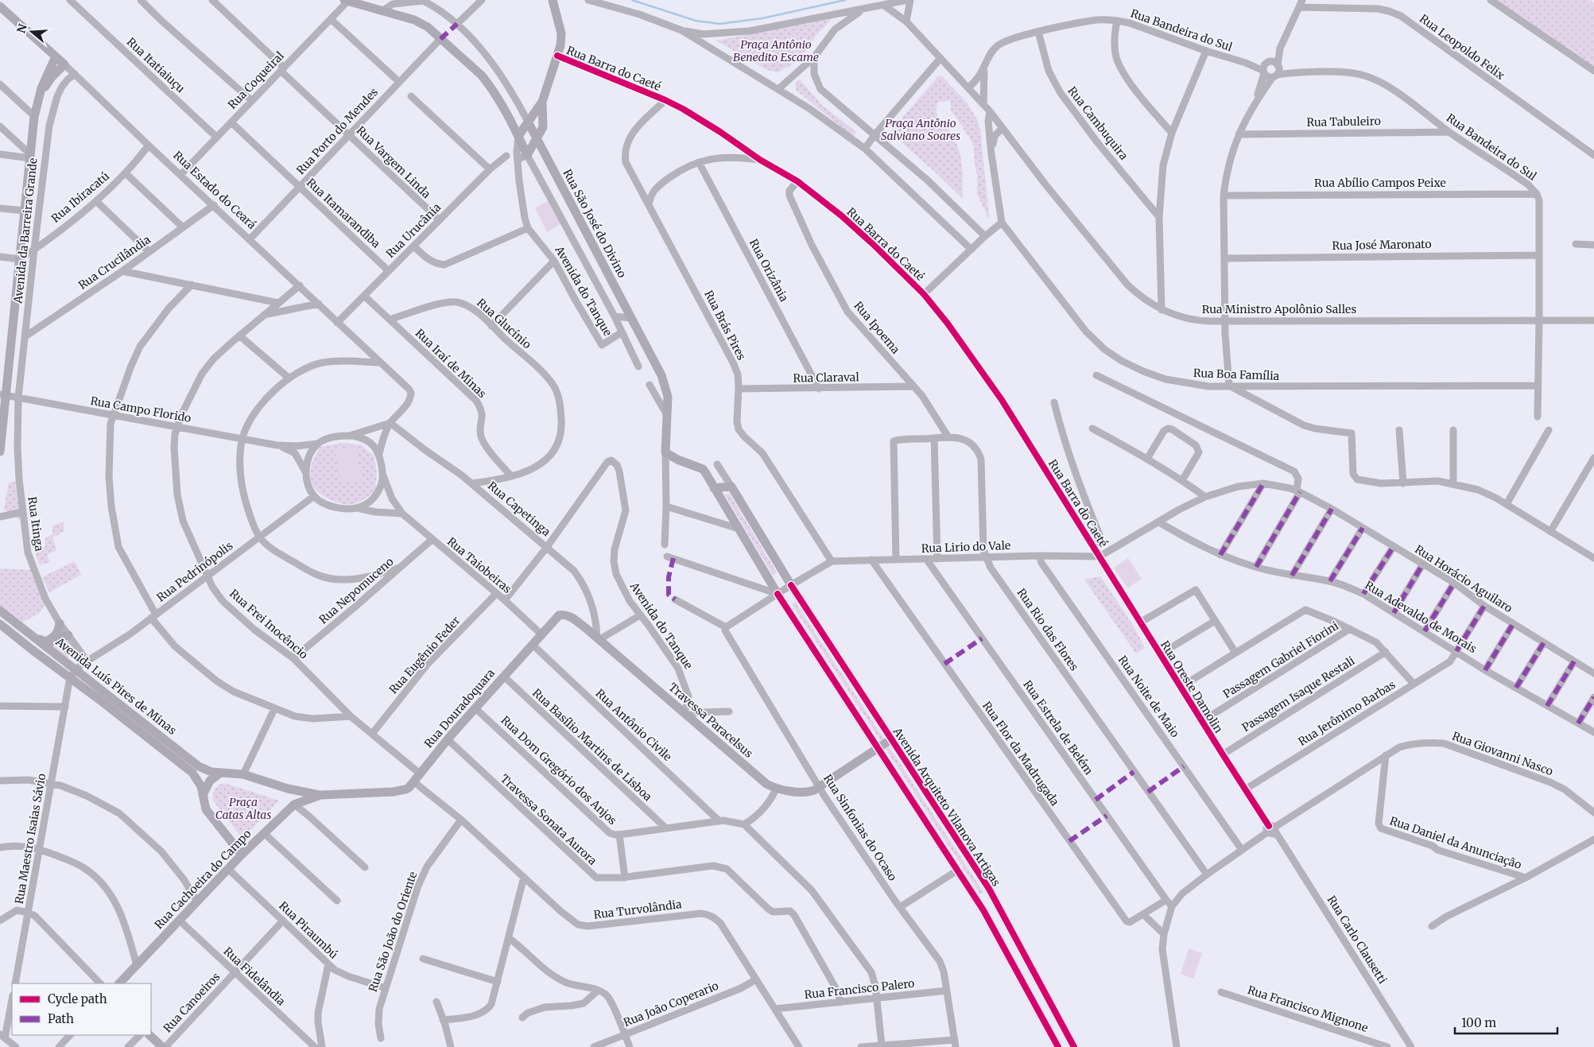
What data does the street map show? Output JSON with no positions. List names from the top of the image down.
{
  "streets": {
    "main road": [
      "Rua Estado do Ceará",
      "Rua São José do Divino",
      "Avenida da Barreira Grande",
      "Avenida Luís Pires de Minas",
      "Rua Douradoquara",
      "Travessa Paracelsus",
      "Avenida Arquiteto Vilanova Artigas",
      "Rua Cachoeira do Campo"
    ],
    "street": [
      "Rua Bandeira do Sul",
      "Rua Leopoldo Felix",
      "Rua Itatiaiuçu",
      "Rua Barra do Caeté",
      "Rua Coqueiral",
      "Rua Tabuleiro",
      "Rua Cambuquira",
      "Rua Porto do Mendes",
      "Rua Vargem Linda",
      "Rua Abílio Campos Peixe",
      "Rua Ibiracatú",
      "Rua Itamarandiba",
      "Rua Urucânia",
      "Rua José Maronato",
      "Rua Crucilândia",
      "Rua Orizânia",
      "Avenida do Tanque",
      "Rua Ministro Apolônio Salles",
      "Rua Glucínio",
      "Rua Brás Pires",
      "Rua Ipoema",
      "Rua Iraí de Minas",
      "Rua Boa Família",
      "Rua Claraval",
      "Rua Campo Florido",
      "Rua Capetinga",
      "Rua Itinga",
      "Rua Lirio do Vale",
      "Rua Taiobeiras",
      "Rua Pedrinópolis",
      "Rua Horácio Aguilaro",
      "Rua Nepomuceno",
      "Rua Adevaldo de Morais",
      "Rua Frei Inocêncio",
      "Rua Rio das Flores",
      "Rua Eugênio Feder",
      "Passagem Gabriel Fiorini",
      "Rua Oreste Damolin",
      "Passagem Isaque Restali",
      "Rua Noite de Maio",
      "Rua Jerônimo Barbas",
      "Rua Antônio Civile",
      "Rua Estrela de Belém",
      "Rua Basílio Martins de Lisboa",
      "Rua Flor da Madrugada",
      "Rua Giovanni Nasco",
      "Rua Dom Gregório dos Anjos",
      "Travessa Sonata Aurora",
      "Rua Sinfonias do Ocaso",
      "Rua Maestro Isaias Sávio",
      "Rua Daniel da Anunciação",
      "Rua Turvolândia",
      "Rua Piraumbú",
      "Rua São João do Oriente",
      "Rua Carlo Clausetti",
      "Rua Fidelândia",
      "Rua Francisco Palero",
      "Rua Canoeiros",
      "Rua João Coperario",
      "Rua Francisco Mignone"
    ]
  },
  "crossings": [
    ["Rua Bandeira do Sul", "Rua Tabuleiro"],
    ["Rua Bandeira do Sul", "Rua Cambuquira"],
    ["Rua Bandeira do Sul", "Rua Abílio Campos Peixe"],
    ["Rua Bandeira do Sul", "Rua José Maronato"],
    ["Rua Bandeira do Sul", "Rua Ministro Apolônio Salles"],
    ["Rua Bandeira do Sul", "Rua Boa Família"],
    ["Rua Itatiaiuçu", "Rua Coqueiral"],
    ["Rua Barra do Caeté", "Rua Brás Pires"],
    ["Rua Barra do Caeté", "Rua Ipoema"],
    ["Rua Barra do Caeté", "Rua Lirio do Vale"],
    ["Rua Barra do Caeté", "Rua Horácio Aguilaro"],
    ["Rua Barra do Caeté", "Rua Oreste Damolin"],
    ["Rua Coqueiral", "Rua Vargem Linda"],
    ["Rua Coqueiral", "Rua Estado do Ceará"],
    ["Rua Coqueiral", "Rua Itamarandiba"],
    ["Rua Porto do Mendes", "Rua Vargem Linda"],
    ["Rua Porto do Mendes", "Rua Estado do Ceará"],
    ["Rua Porto do Mendes", "Rua Itamarandiba"],
    ["Rua Vargem Linda", "Rua Urucânia"],
    ["Rua Estado do Ceará", "Rua Ibiracatú"],
    ["Rua Estado do Ceará", "Avenida da Barreira Grande"],
    ["Rua Estado do Ceará", "Rua Urucânia"],
    ["Rua Estado do Ceará", "Rua Crucilândia"],
    ["Rua Estado do Ceará", "Rua Capetinga"],
    ["Rua Estado do Ceará", "Rua Frei Inocêncio"],
    ["Rua Ibiracatú", "Avenida da Barreira Grande"],
    ["Rua Itamarandiba", "Rua Urucânia"],
    ["Avenida da Barreira Grande", "Rua Crucilândia"],
    ["Avenida da Barreira Grande", "Rua Campo Florido"],
    ["Avenida da Barreira Grande", "Rua Itinga"],
    ["Rua Urucânia", "Rua Iraí de Minas"],
    ["Rua Orizânia", "Rua Claraval"],
    ["Avenida do Tanque", "Rua Capetinga"],
    ["Avenida do Tanque", "Travessa Paracelsus"],
    ["Rua Ministro Apolônio Salles", "Rua Boa Família"],
    ["Rua Glucínio", "Rua Iraí de Minas"],
    ["Rua Brás Pires", "Rua Claraval"],
    ["Rua Brás Pires", "Rua Lirio do Vale"],
    ["Rua Ipoema", "Rua Claraval"],
    ["Rua Ipoema", "Rua Rio das Flores"],
    ["Rua Campo Florido", "Rua Itinga"],
    ["Rua Campo Florido", "Rua Taiobeiras"],
    ["Rua Campo Florido", "Rua Pedrinópolis"],
    ["Rua Campo Florido", "Rua Frei Inocêncio"],
    ["Rua Capetinga", "Rua Douradoquara"],
    ["Rua Capetinga", "Travessa Paracelsus"],
    ["Rua Itinga", "Rua Pedrinópolis"],
    ["Rua Lirio do Vale", "Rua Horácio Aguilaro"],
    ["Rua Lirio do Vale", "Rua Rio das Flores"],
    ["Rua Lirio do Vale", "Rua Oreste Damolin"],
    ["Rua Lirio do Vale", "Rua Noite de Maio"],
    ["Rua Lirio do Vale", "Rua Estrela de Belém"],
    ["Rua Lirio do Vale", "Rua Flor da Madrugada"],
    ["Rua Taiobeiras", "Rua Pedrinópolis"],
    ["Rua Taiobeiras", "Rua Nepomuceno"],
    ["Rua Taiobeiras", "Rua Eugênio Feder"],
    ["Rua Taiobeiras", "Rua Douradoquara"],
    ["Rua Pedrinópolis", "Rua Frei Inocêncio"],
    ["Rua Pedrinópolis", "Avenida Luís Pires de Minas"],
    ["Rua Pedrinópolis", "Rua Maestro Isaias Sávio"],
    ["Rua Horácio Aguilaro", "Rua Adevaldo de Morais"],
    ["Rua Horácio Aguilaro", "Rua Oreste Damolin"],
    ["Rua Horácio Aguilaro", "Rua Jerônimo Barbas"],
    ["Rua Nepomuceno", "Rua Frei Inocêncio"],
    ["Rua Adevaldo de Morais", "Rua Jerônimo Barbas"],
    ["Rua Frei Inocêncio", "Rua Eugênio Feder"],
    ["Rua Frei Inocêncio", "Rua Douradoquara"],
    ["Rua Rio das Flores", "Rua Giovanni Nasco"],
    ["Passagem Gabriel Fiorini", "Rua Oreste Damolin"],
    ["Avenida Luís Pires de Minas", "Rua Maestro Isaias Sávio"],
    ["Rua Oreste Damolin", "Passagem Isaque Restali"],
    ["Rua Oreste Damolin", "Rua Jerônimo Barbas"],
    ["Rua Oreste Damolin", "Rua Giovanni Nasco"],
    ["Rua Oreste Damolin", "Rua Carlo Clausetti"],
    ["Rua Noite de Maio", "Rua Giovanni Nasco"],
    ["Rua Douradoquara", "Travessa Paracelsus"],
    ["Rua Douradoquara", "Rua Antônio Civile"],
    ["Rua Douradoquara", "Rua Basílio Martins de Lisboa"],
    ["Rua Douradoquara", "Rua Dom Gregório dos Anjos"],
    ["Rua Douradoquara", "Travessa Sonata Aurora"],
    ["Rua Douradoquara", "Rua Cachoeira do Campo"],
    ["Rua Douradoquara", "Rua Turvolândia"],
    ["Travessa Paracelsus", "Rua Sinfonias do Ocaso"],
    ["Rua Antônio Civile", "Rua Dom Gregório dos Anjos"],
    ["Rua Estrela de Belém", "Rua Flor da Madrugada"],
    ["Rua Estrela de Belém", "Rua Giovanni Nasco"],
    ["Rua Basílio Martins de Lisboa", "Rua Dom Gregório dos Anjos"],
    ["Rua Giovanni Nasco", "Rua Daniel da Anunciação"],
    ["Rua Giovanni Nasco", "Rua Carlo Clausetti"],
    ["Travessa Sonata Aurora", "Rua Francisco Palero"],
    ["Rua Sinfonias do Ocaso", "Rua Francisco Palero"],
    ["Rua Cachoeira do Campo", "Rua Piraumbú"],
    ["Rua Cachoeira do Campo", "Rua Fidelândia"],
    ["Rua Turvolândia", "Rua São João do Oriente"],
    ["Rua Turvolândia", "Rua Francisco Palero"],
    ["Rua Turvolândia", "Rua João Coperario"],
    ["Rua Piraumbú", "Rua São João do Oriente"],
    ["Rua Piraumbú", "Rua Canoeiros"],
    ["Rua Fidelândia", "Rua Canoeiros"]
  ],
  "parks": ["Praça Antônio Benedito Escame", "Praça Antônio Salviano Soares", "Praça Catas Altas"],
  "legend": ["Cycle path", "Path"],
  "scale_bar": "100 m",
  "north": "left"
}
